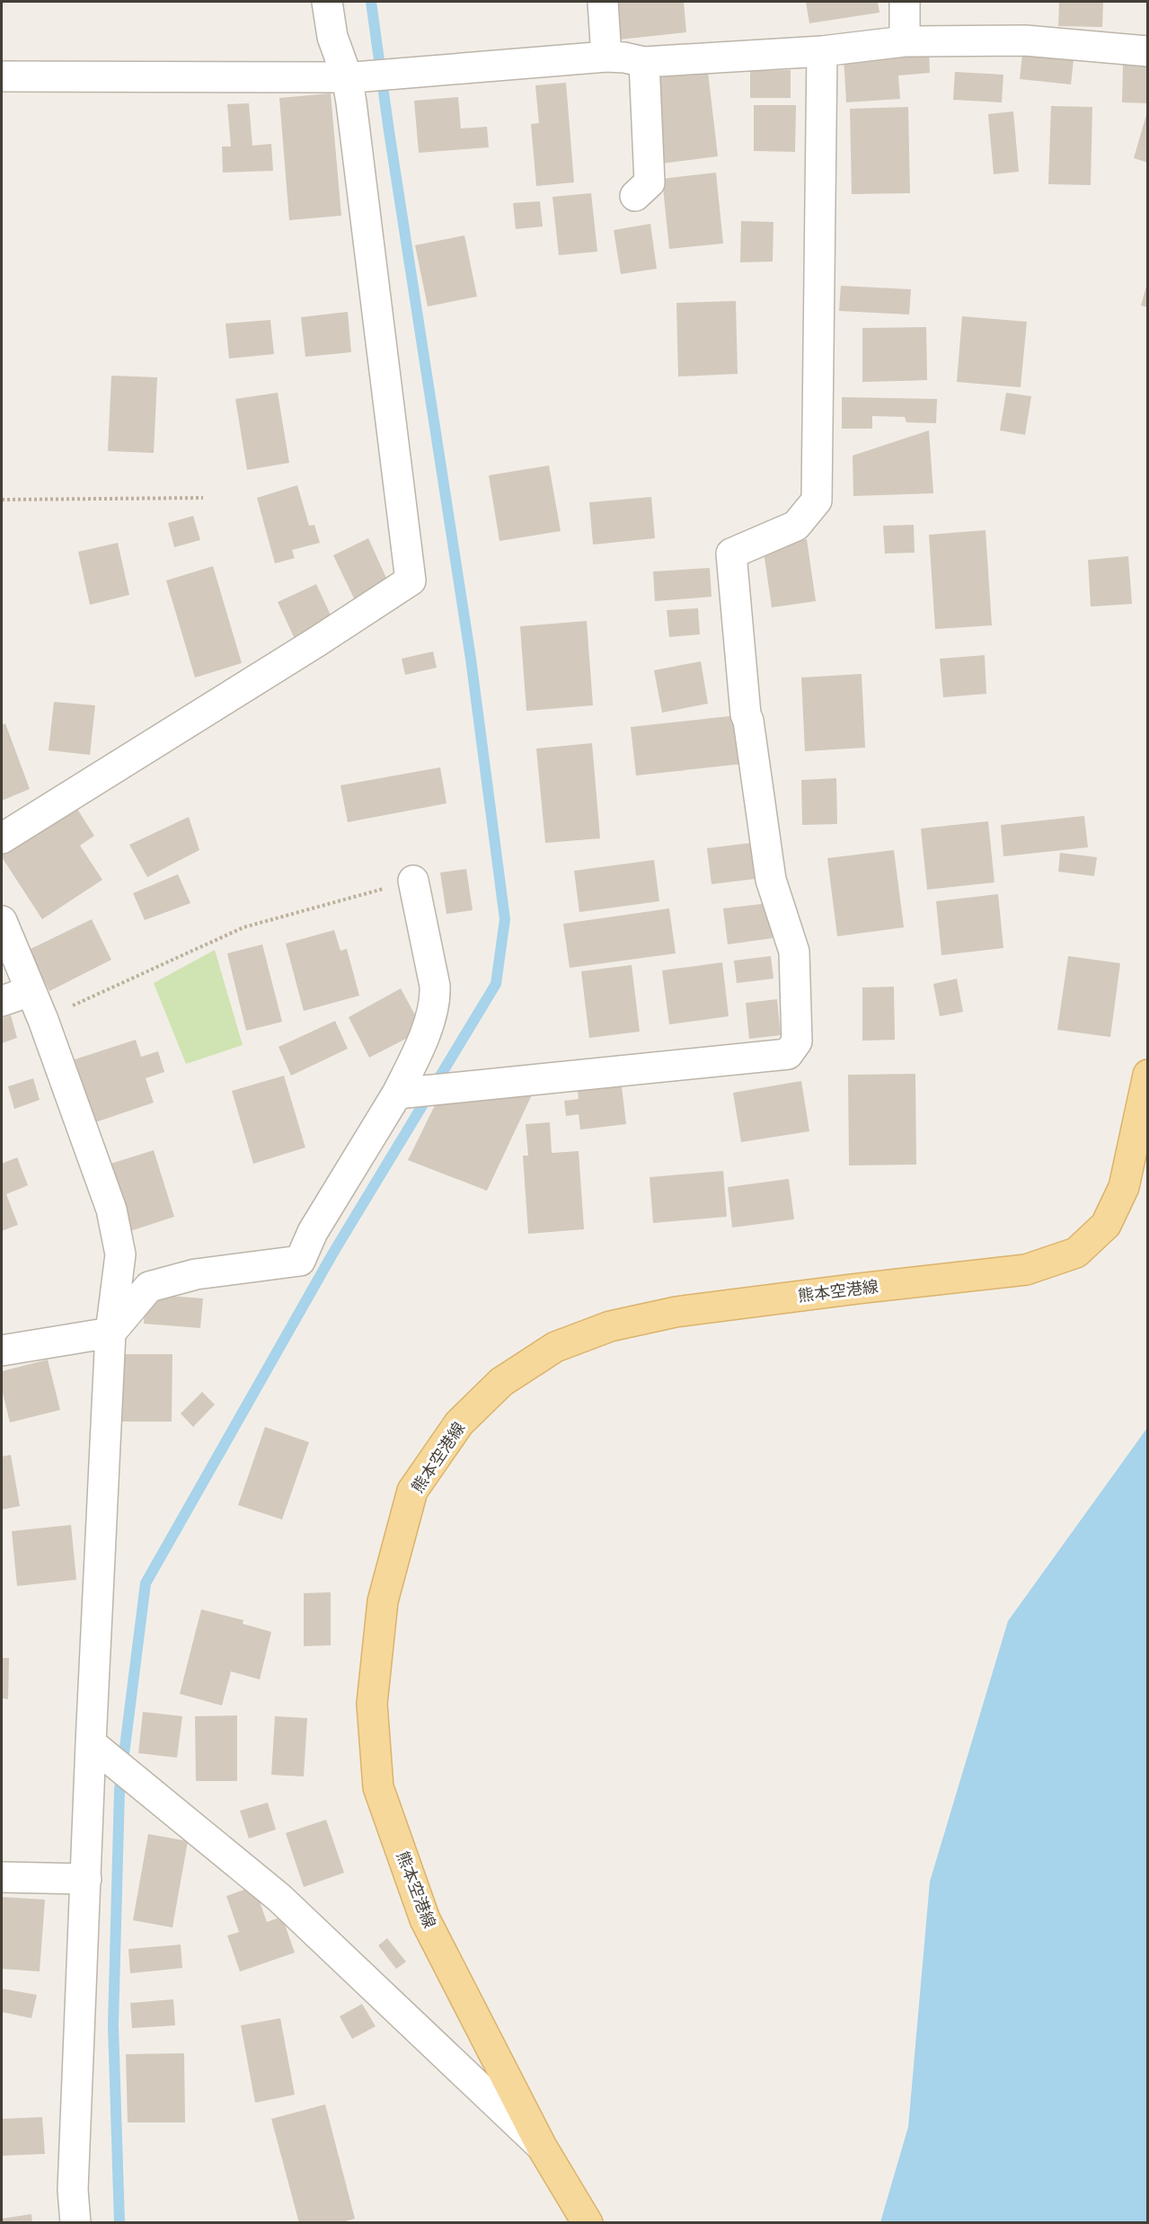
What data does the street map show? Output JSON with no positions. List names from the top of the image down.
{
  "streets": {
    "main road": ["熊本空港線"]
  }
}
